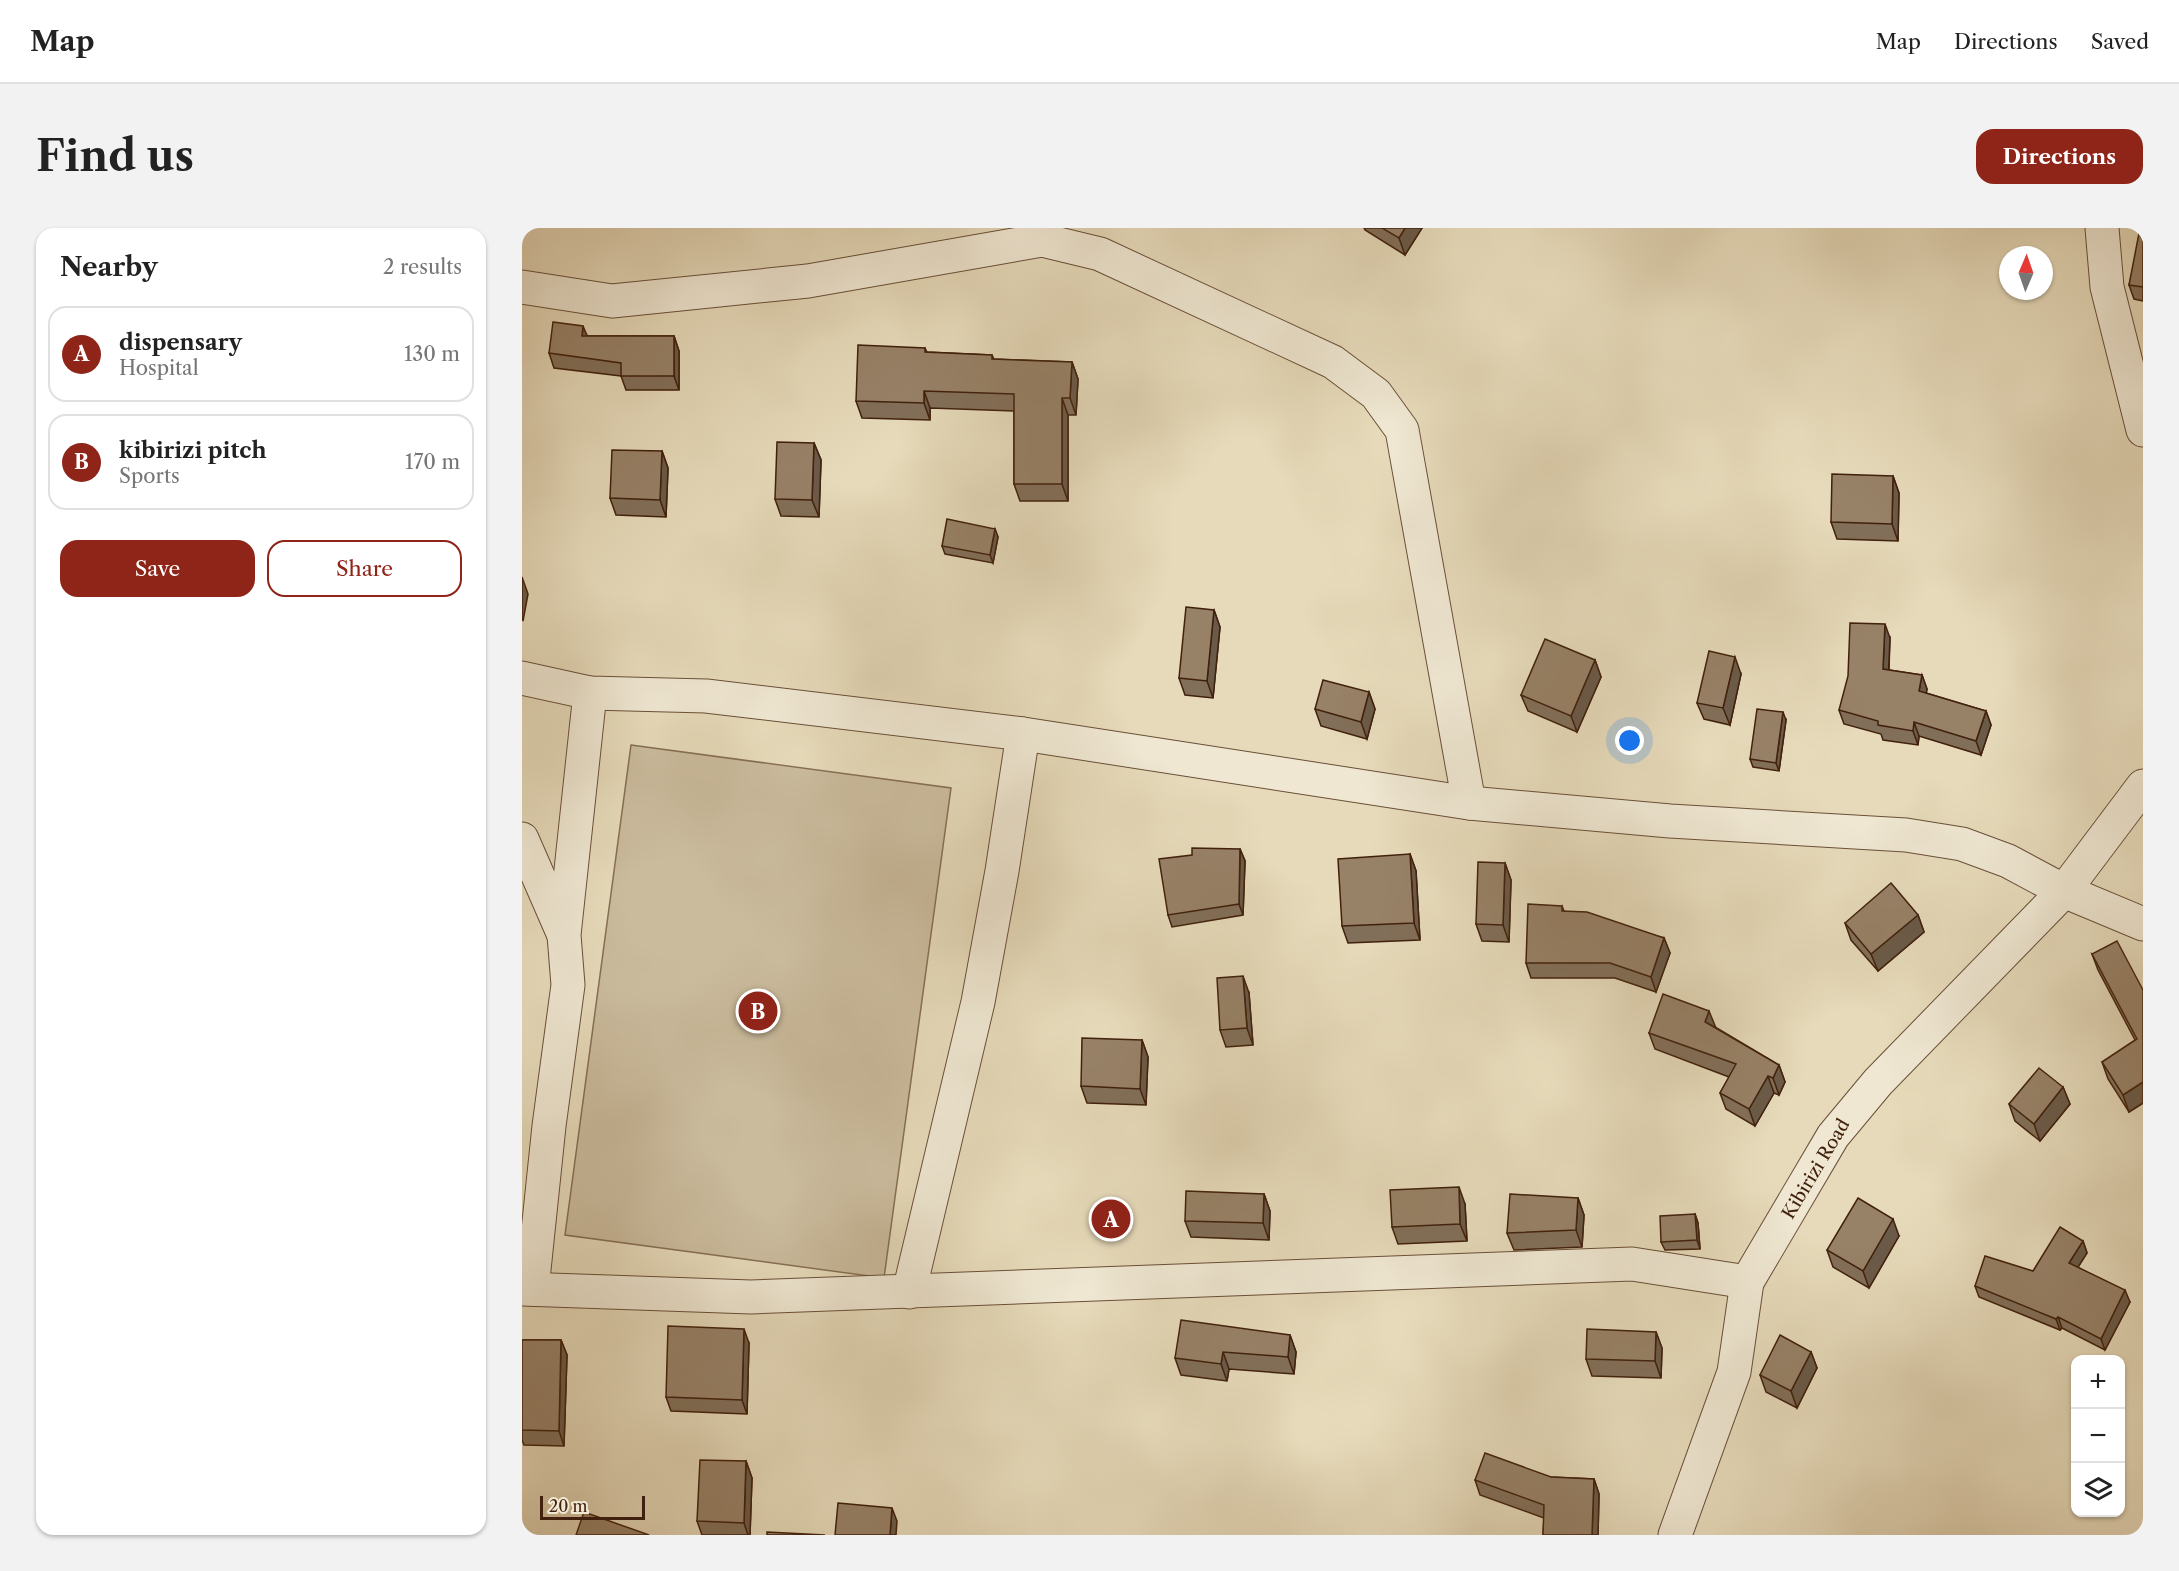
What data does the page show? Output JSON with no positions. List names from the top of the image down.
{
  "streets": {
    "street": ["Kibirizi Road"]
  },
  "scale_bar": "20 m",
  "north": "top",
  "page": {
    "header": "Map",
    "nav": ["Map", "Directions", "Saved"],
    "buttons": [
      "Directions",
      ["Save", "Share"]
    ],
    "title": "Find us",
    "heading": ["Nearby", "2 results"],
    "list": [
      {
        "mark": "A",
        "name": "dispensary",
        "note": "Hospital",
        "value": "130 m"
      },
      {
        "mark": "B",
        "name": "kibirizi pitch",
        "note": "Sports",
        "value": "170 m"
      }
    ],
    "pins": ["B", "A"],
    "map_buttons": ["+", "−"],
    "scale": "20 m"
  }
}
